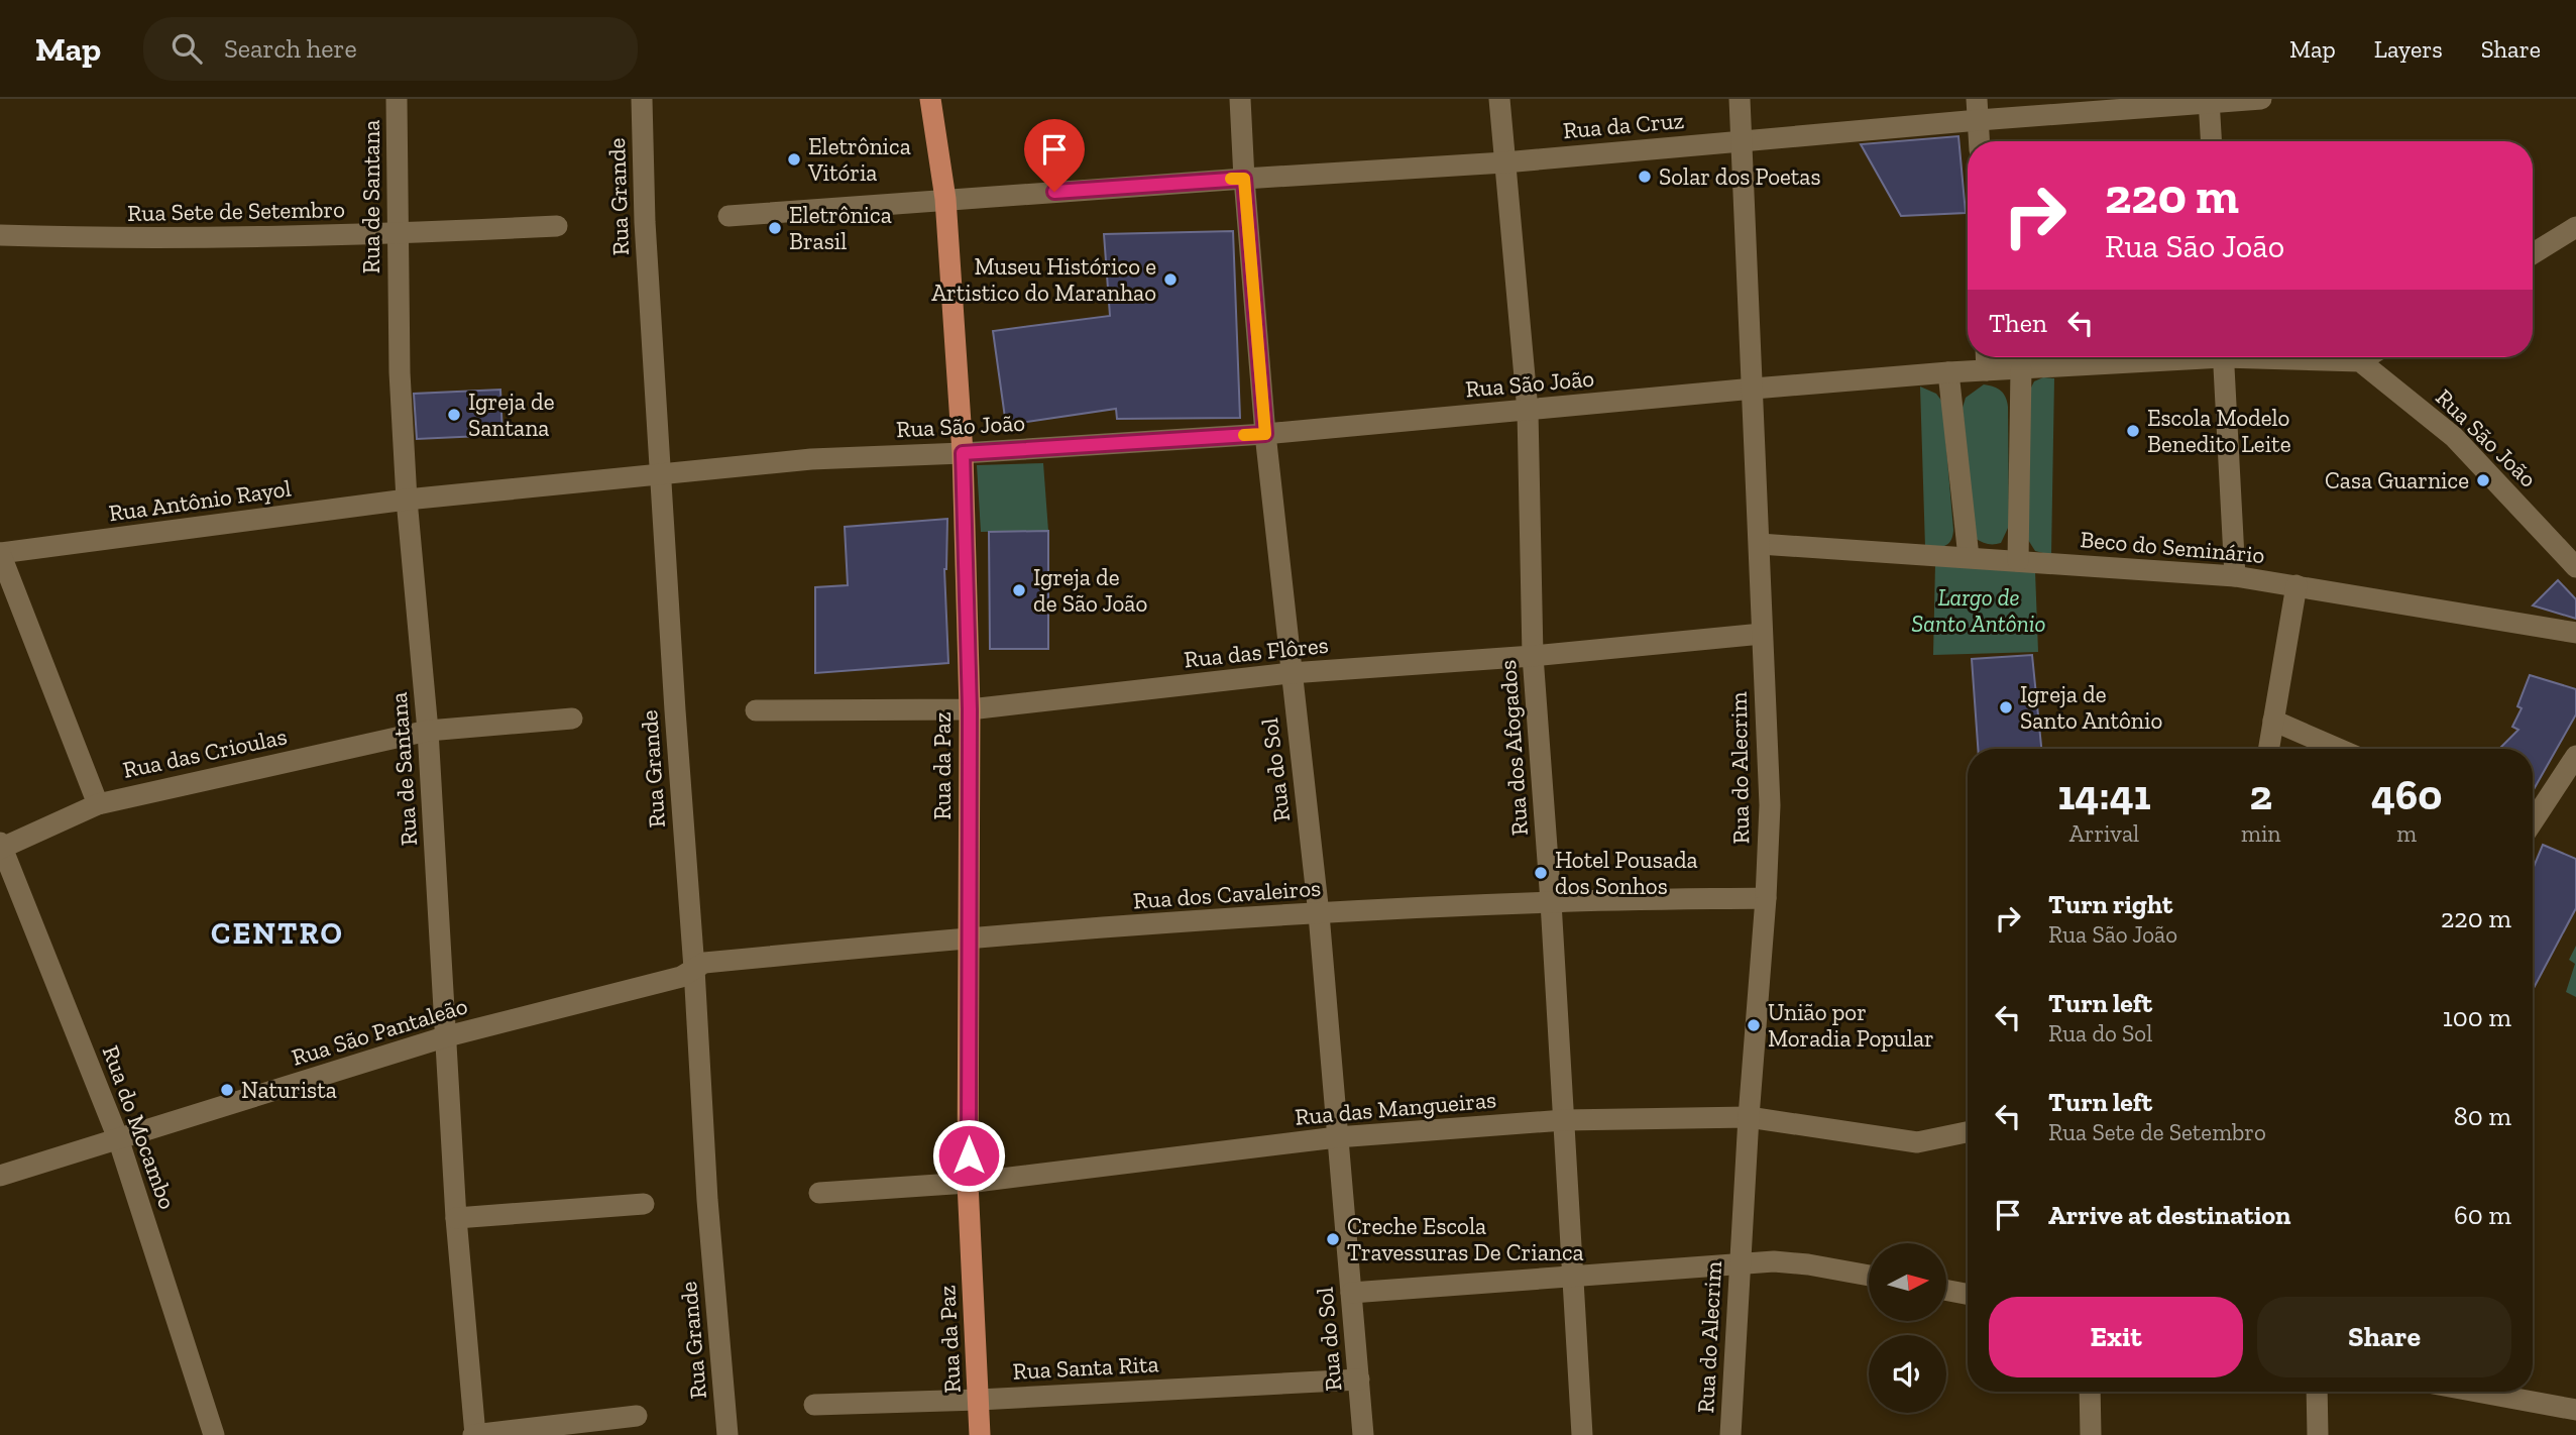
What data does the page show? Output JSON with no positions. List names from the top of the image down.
{
  "streets": {
    "main road": ["Rua da Paz"],
    "street": [
      "Rua da Cruz",
      "Rua de Santana",
      "Rua Grande",
      "Rua Sete de Setembro",
      "Rua São João",
      "Rua Antônio Rayol",
      "Beco do Seminário",
      "Rua das Flôres",
      "Rua dos Afogados",
      "Rua das Crioulas",
      "Rua do Alecrim",
      "Rua do Sol",
      "Rua dos Cavaleiros",
      "Rua São Pantaleão",
      "Rua das Mangueiras",
      "Rua do Mocambo",
      "Rua Santa Rita"
    ]
  },
  "crossings": [
    ["Rua da Cruz", "Rua dos Afogados"],
    ["Rua da Cruz", "Rua do Alecrim"],
    ["Rua da Cruz", "Rua do Sol"],
    ["Rua de Santana", "Rua Sete de Setembro"],
    ["Rua de Santana", "Rua São João"],
    ["Rua de Santana", "Rua Antônio Rayol"],
    ["Rua de Santana", "Rua das Crioulas"],
    ["Rua de Santana", "Rua São Pantaleão"],
    ["Rua Grande", "Rua São João"],
    ["Rua Grande", "Rua dos Cavaleiros"],
    ["Rua Grande", "Rua São Pantaleão"],
    ["Rua São João", "Rua Antônio Rayol"],
    ["Rua São João", "Rua dos Afogados"],
    ["Rua São João", "Rua da Paz"],
    ["Rua São João", "Rua do Alecrim"],
    ["Rua São João", "Rua do Sol"],
    ["Beco do Seminário", "Rua do Alecrim"],
    ["Rua das Flôres", "Rua dos Afogados"],
    ["Rua das Flôres", "Rua da Paz"],
    ["Rua das Flôres", "Rua do Alecrim"],
    ["Rua das Flôres", "Rua do Sol"],
    ["Rua dos Afogados", "Rua dos Cavaleiros"],
    ["Rua dos Afogados", "Rua das Mangueiras"],
    ["Rua das Crioulas", "Rua do Mocambo"],
    ["Rua da Paz", "Rua dos Cavaleiros"],
    ["Rua da Paz", "Rua das Mangueiras"],
    ["Rua da Paz", "Rua Santa Rita"],
    ["Rua do Alecrim", "Rua dos Cavaleiros"],
    ["Rua do Alecrim", "Rua das Mangueiras"],
    ["Rua do Sol", "Rua dos Cavaleiros"],
    ["Rua do Sol", "Rua das Mangueiras"],
    ["Rua do Sol", "Rua Santa Rita"],
    ["Rua dos Cavaleiros", "Rua São Pantaleão"],
    ["Rua São Pantaleão", "Rua do Mocambo"]
  ],
  "districts": ["CENTRO"],
  "parks": ["Largo de Santo Antônio"],
  "places": [
    "Eletrônica Vitória",
    "Solar dos Poetas",
    "Eletrônica Brasil",
    "Museu Histórico e Artistico do Maranhao",
    "Igreja de Santana",
    "Escola Modelo Benedito Leite",
    "Casa Guarnice",
    "Igreja de de São João",
    "Igreja de Santo Antônio",
    "Hotel Pousada dos Sonhos",
    "União por Moradia Popular",
    "Naturista",
    "Creche Escola Travessuras De Crianca"
  ],
  "north": "right",
  "page": {
    "header": "Map",
    "search": "Search here",
    "nav": ["Map", "Layers", "Share"],
    "turn": ["220 m", "Rua São João"],
    "then": "Then",
    "eta": [
      "14:41",
      "Arrival",
      "2",
      "min",
      "460",
      "m"
    ],
    "list": [
      {
        "name": "Turn right",
        "note": "Rua São João",
        "value": "220 m"
      },
      {
        "name": "Turn left",
        "note": "Rua do Sol",
        "value": "100 m"
      },
      {
        "name": "Turn left",
        "note": "Rua Sete de Setembro",
        "value": "80 m"
      },
      {
        "name": "Arrive at destination",
        "value": "60 m"
      }
    ],
    "buttons": ["Exit", "Share"]
  }
}
